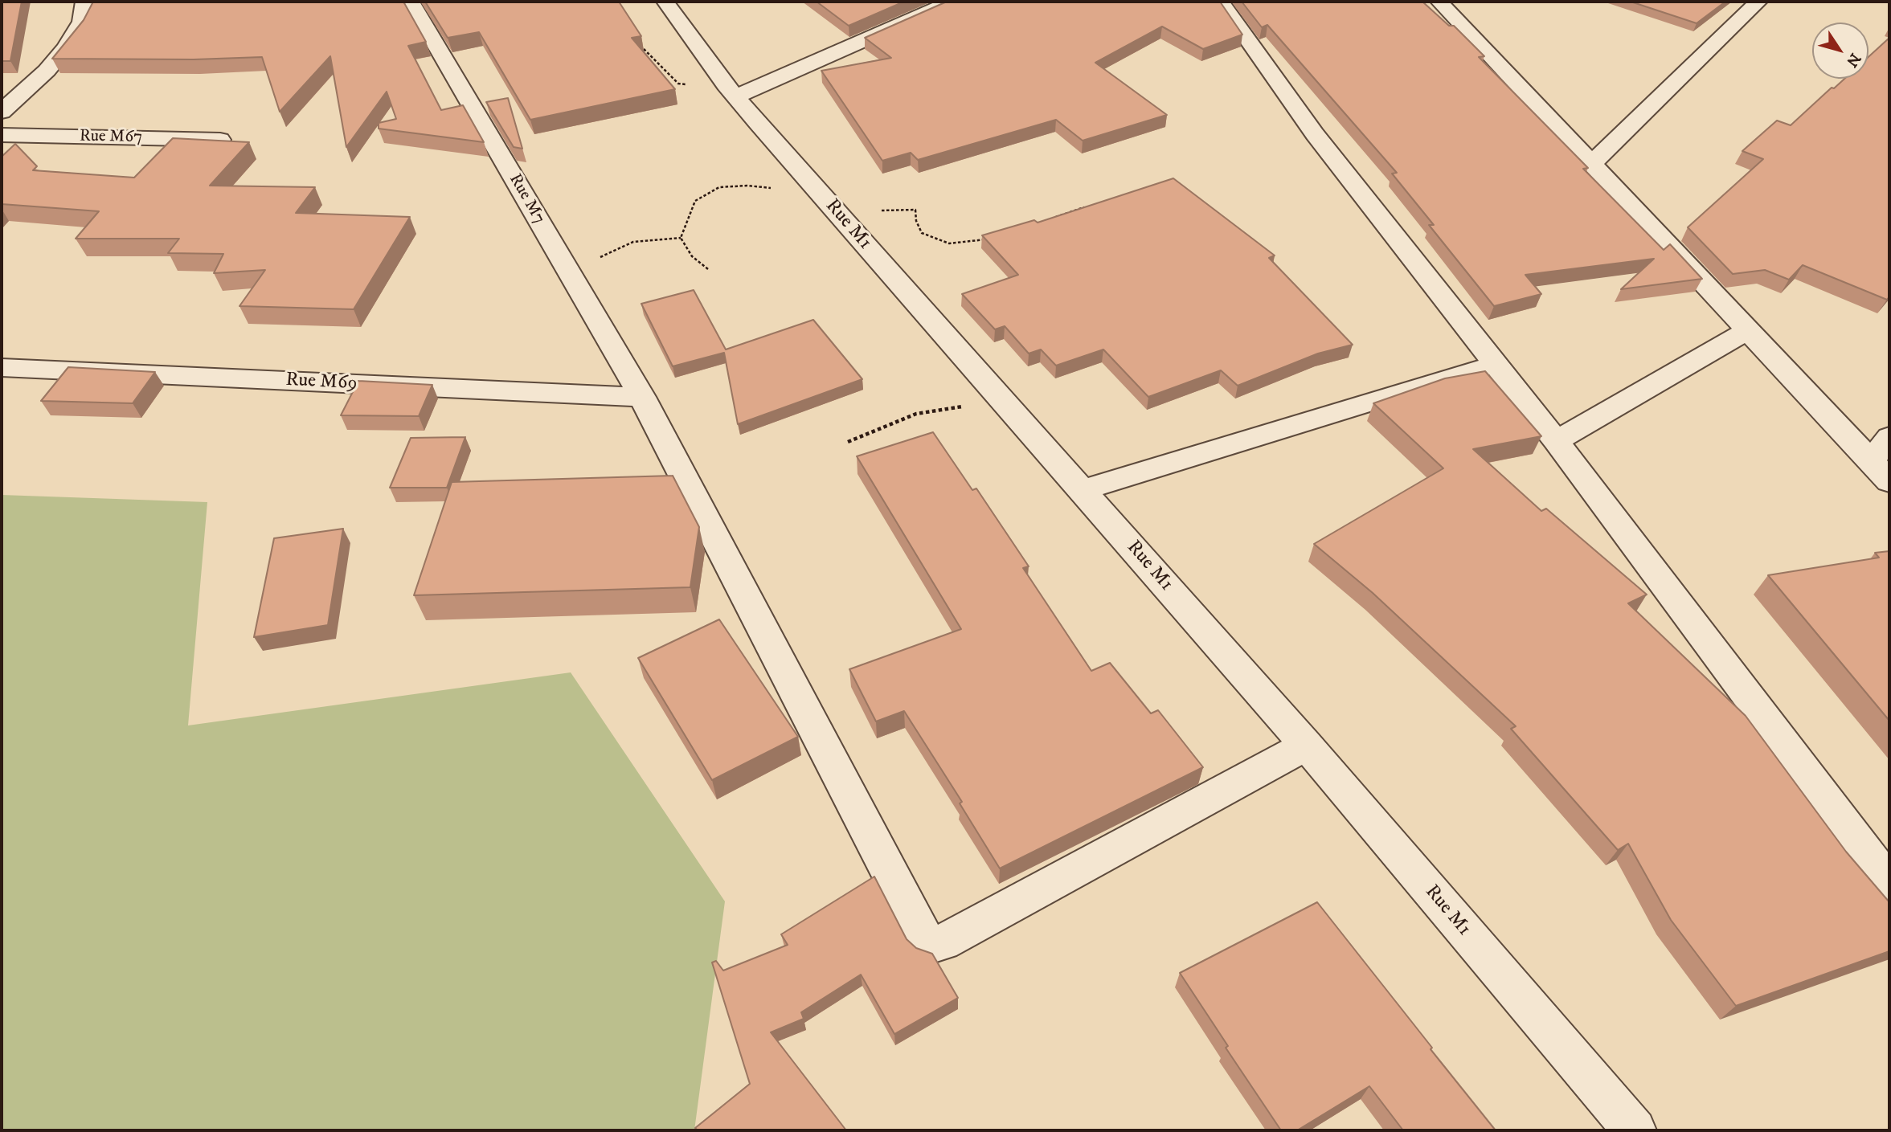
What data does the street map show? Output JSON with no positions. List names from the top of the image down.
{
  "streets": {
    "street": [
      "Rue M67",
      "Rue M7",
      "Rue M1",
      "Rue M69"
    ]
  },
  "crossings": [
    ["Rue M7", "Rue M1"],
    ["Rue M7", "Rue M69"]
  ],
  "north": "bottom right"
}
